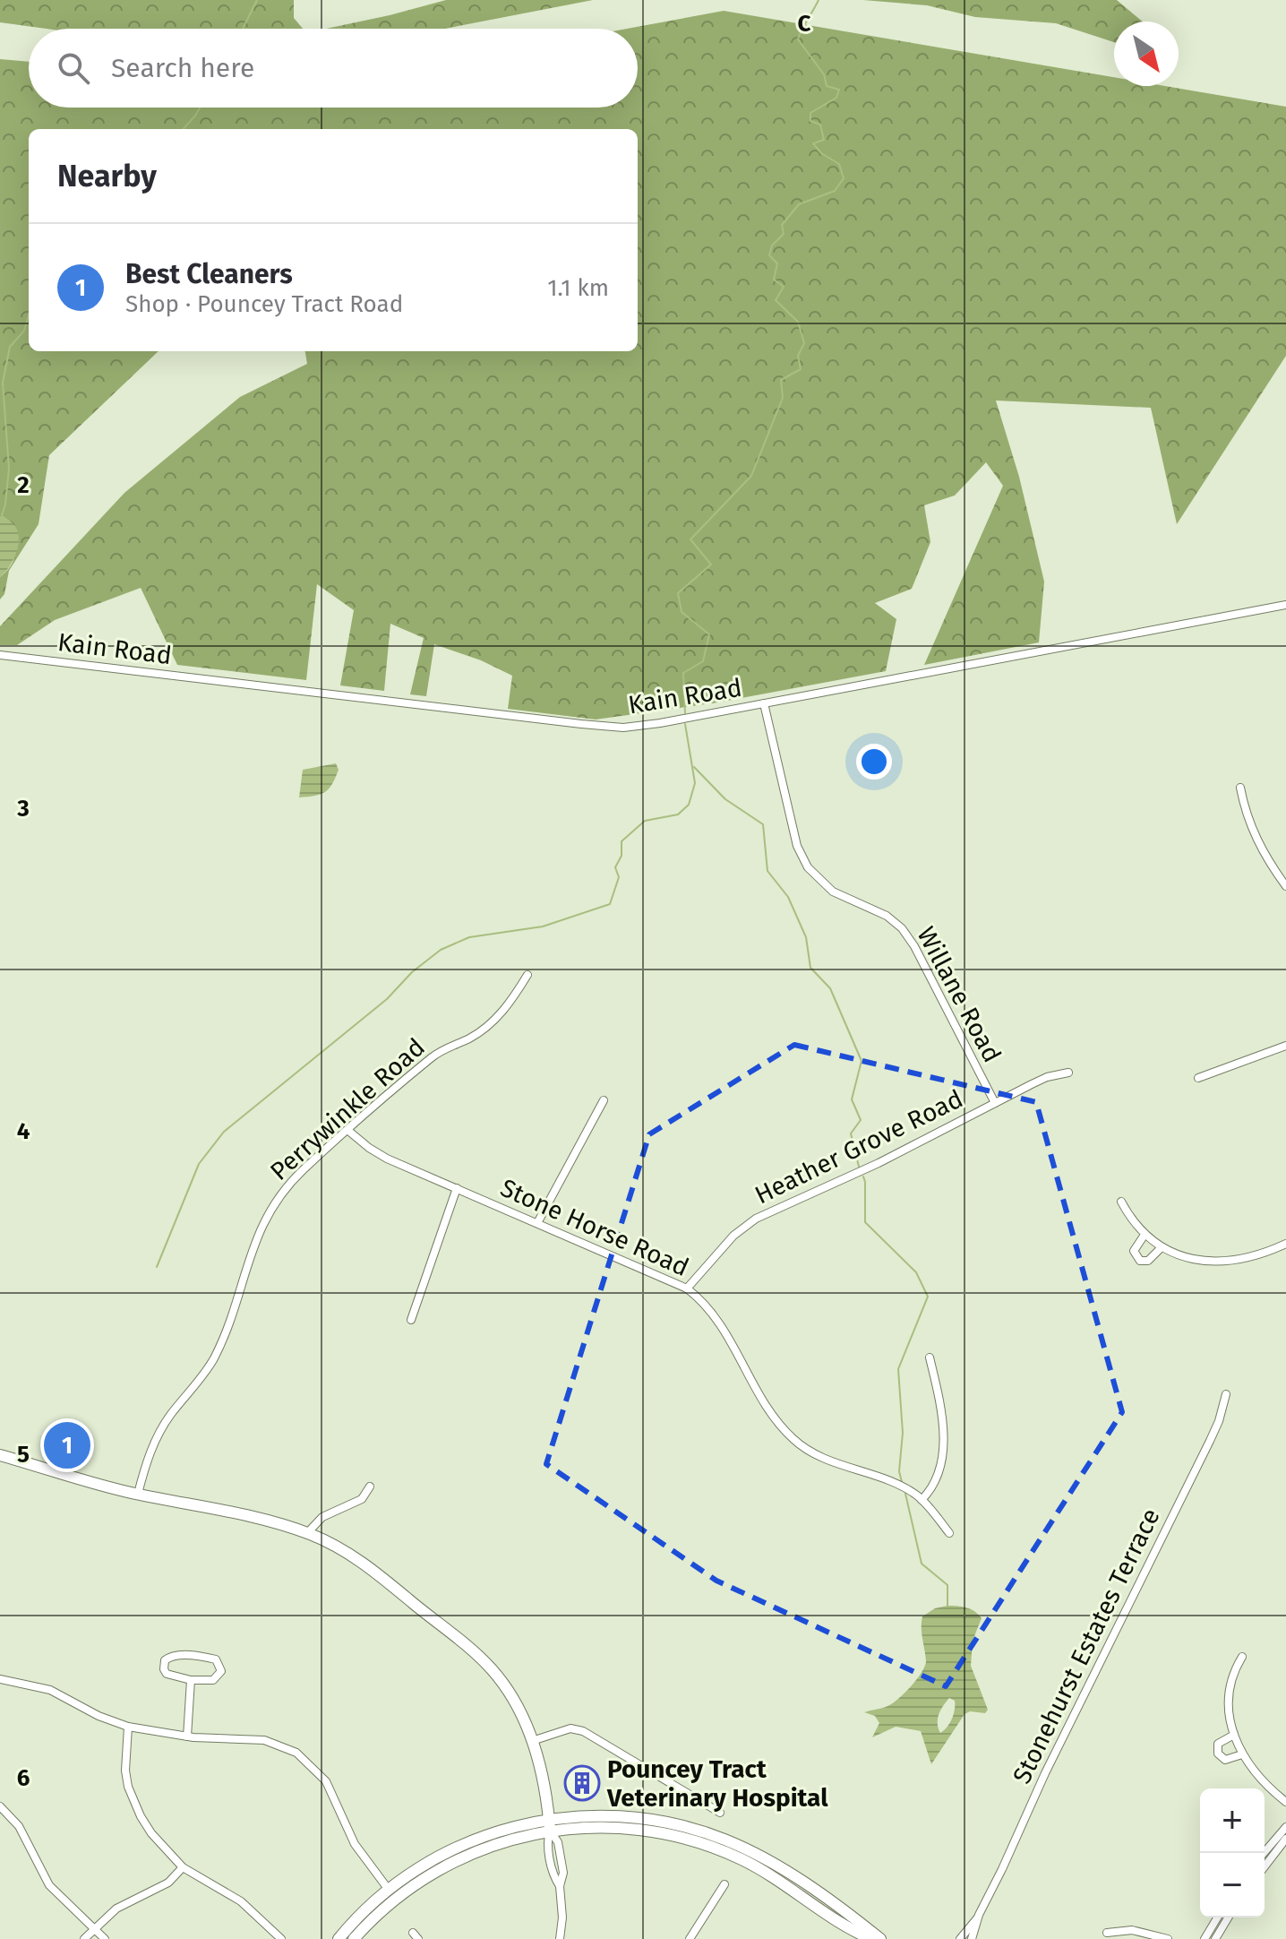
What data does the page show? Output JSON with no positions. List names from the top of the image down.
{
  "streets": {
    "street": [
      "Kain Road",
      "Willane Road",
      "Perrywinkle Road",
      "Heather Grove Road",
      "Stone Horse Road",
      "Stonehurst Estates Terrace"
    ]
  },
  "crossings": [
    ["Kain Road", "Willane Road"],
    ["Willane Road", "Heather Grove Road"],
    ["Perrywinkle Road", "Stone Horse Road"],
    ["Heather Grove Road", "Stone Horse Road"]
  ],
  "places": {
    "building": ["Pouncey Tract Veterinary Hospital"]
  },
  "north": "bottom right",
  "page": {
    "search": "Search here",
    "heading": "Nearby",
    "list": [
      {
        "mark": "1",
        "name": "Best Cleaners",
        "note": "Shop · Pouncey Tract Road",
        "value": "1.1 km"
      }
    ],
    "pins": "1",
    "map_buttons": ["+", "−"]
  },
  "grid": {
    "columns": ["C"],
    "rows": [
      "2",
      "3",
      "4",
      "5",
      "6"
    ]
  }
}
